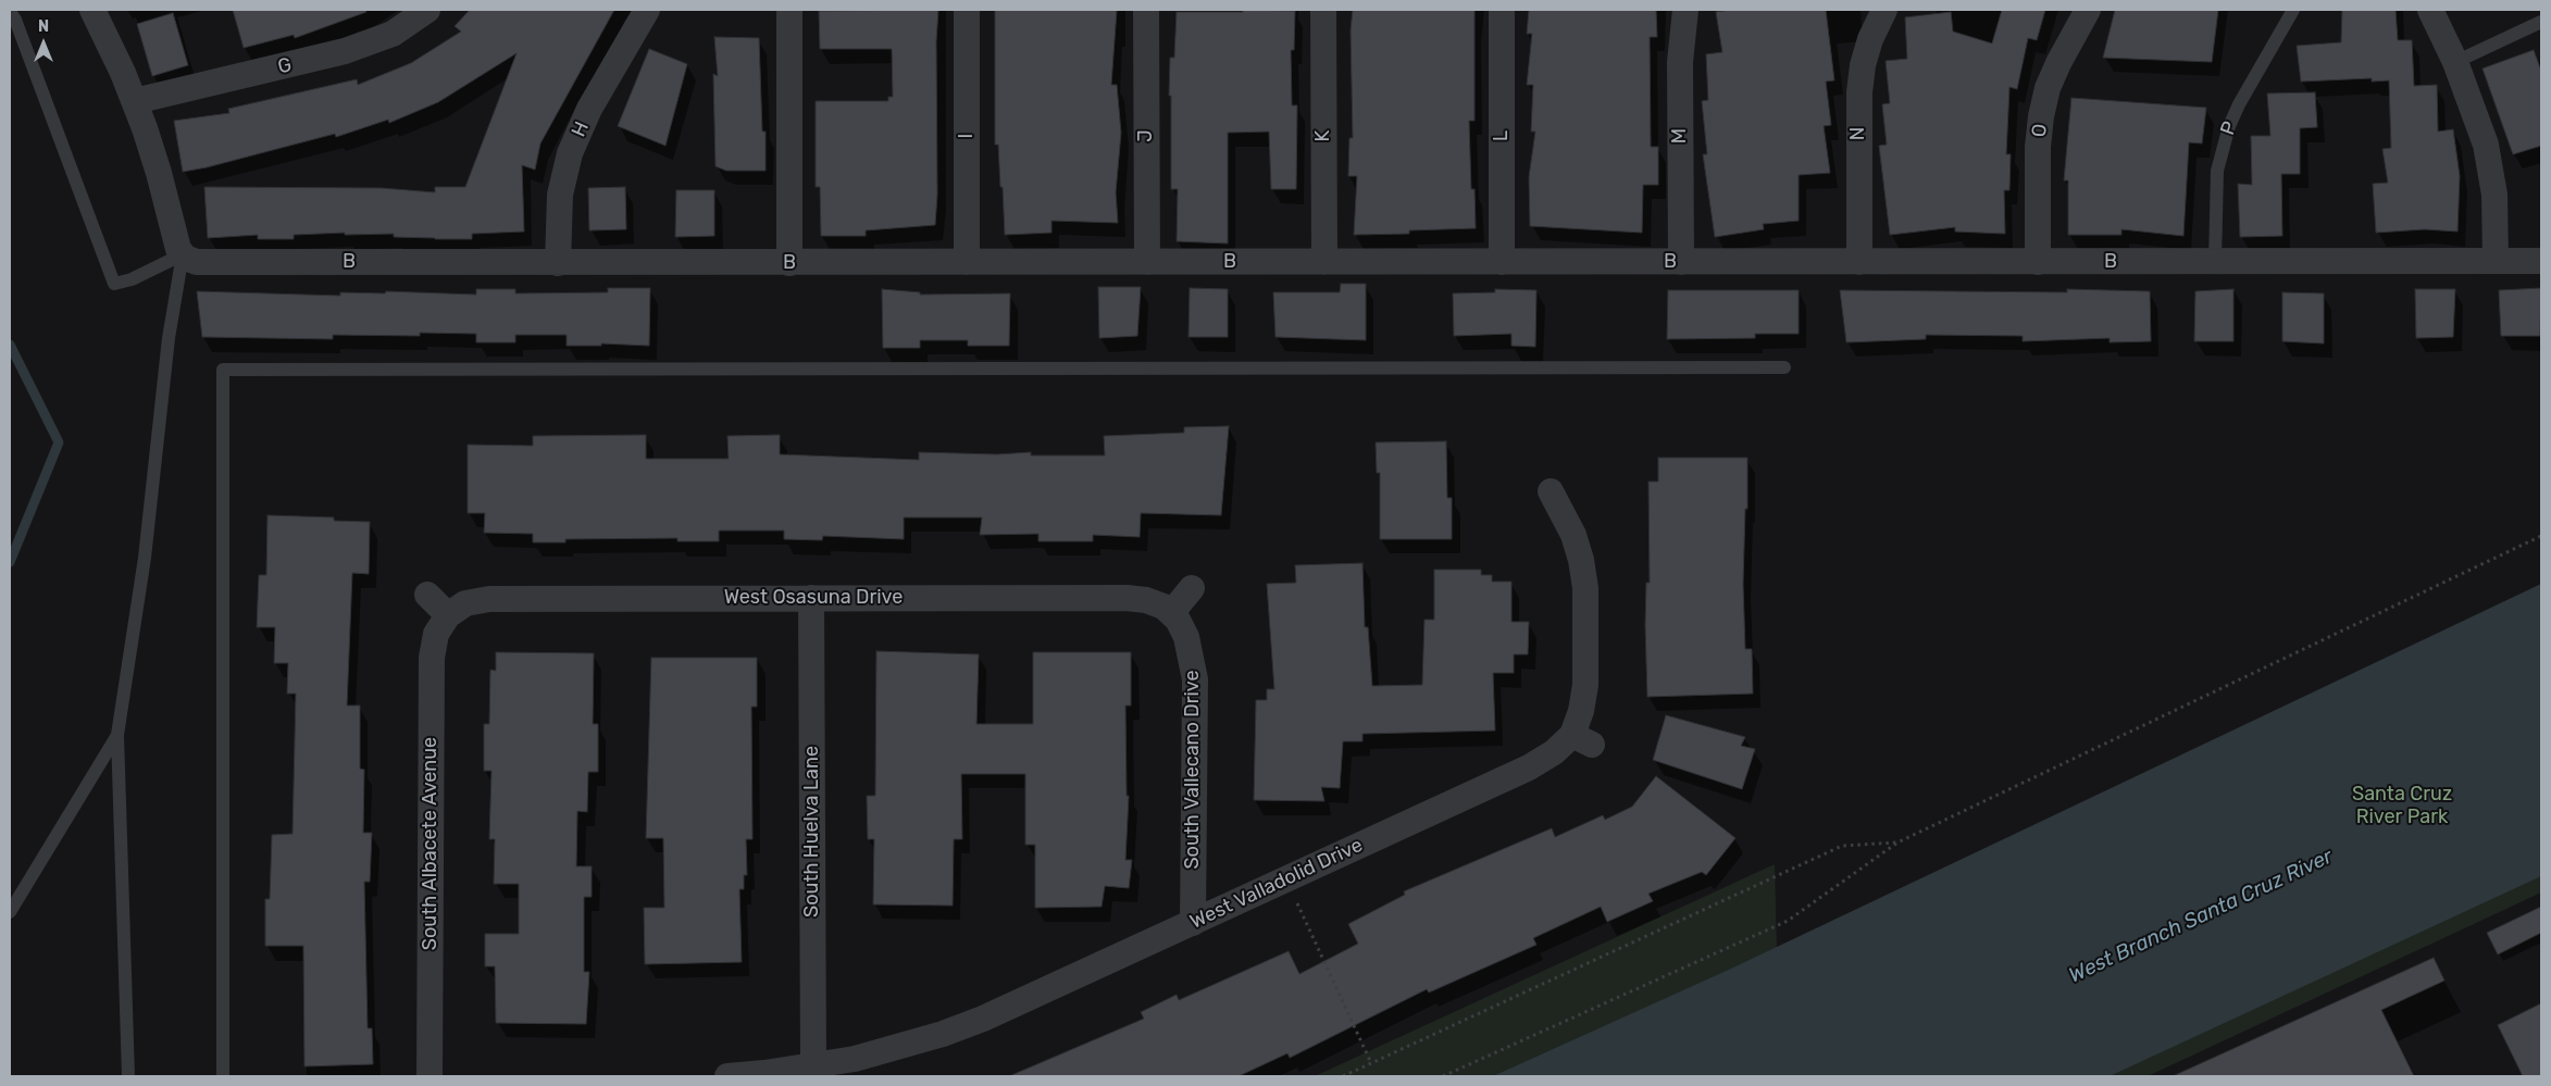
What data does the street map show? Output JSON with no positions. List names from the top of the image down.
{
  "streets": {
    "street": [
      "G",
      "H",
      "O",
      "N",
      "I",
      "J",
      "K",
      "L",
      "M",
      "B",
      "West Osasuna Drive",
      "South Vallecano Drive",
      "South Huelva Lane",
      "South Albacete Avenue",
      "West Valladolid Drive"
    ],
    "lane": ["P"]
  },
  "crossings": [
    ["P", "B"],
    ["H", "B"],
    ["O", "B"],
    ["N", "B"],
    ["I", "B"],
    ["J", "B"],
    ["K", "B"],
    ["L", "B"],
    ["M", "B"],
    ["West Osasuna Drive", "South Vallecano Drive"],
    ["West Osasuna Drive", "South Huelva Lane"],
    ["West Osasuna Drive", "South Albacete Avenue"],
    ["South Vallecano Drive", "West Valladolid Drive"],
    ["South Huelva Lane", "West Valladolid Drive"]
  ],
  "water": ["West Branch Santa Cruz River"],
  "parks": ["Santa Cruz River Park"],
  "north": "top"
}
